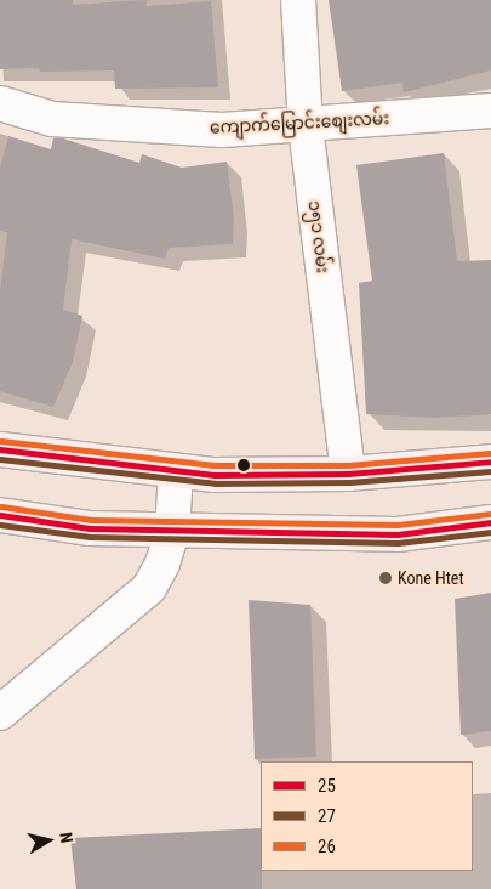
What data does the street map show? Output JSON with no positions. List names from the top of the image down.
{
  "streets": {
    "street": ["ကျောက်မြောင်းစျေးလမ်း", "၁၅၁ လမ်း"]
  },
  "crossings": [
    ["ကျောက်မြောင်းစျေးလမ်း", "၁၅၁ လမ်း"]
  ],
  "places": ["Kone Htet"],
  "lines": ["transit line 26", "transit line 25", "transit line 27"],
  "legend": ["25", "27", "26"],
  "north": "right"
}
